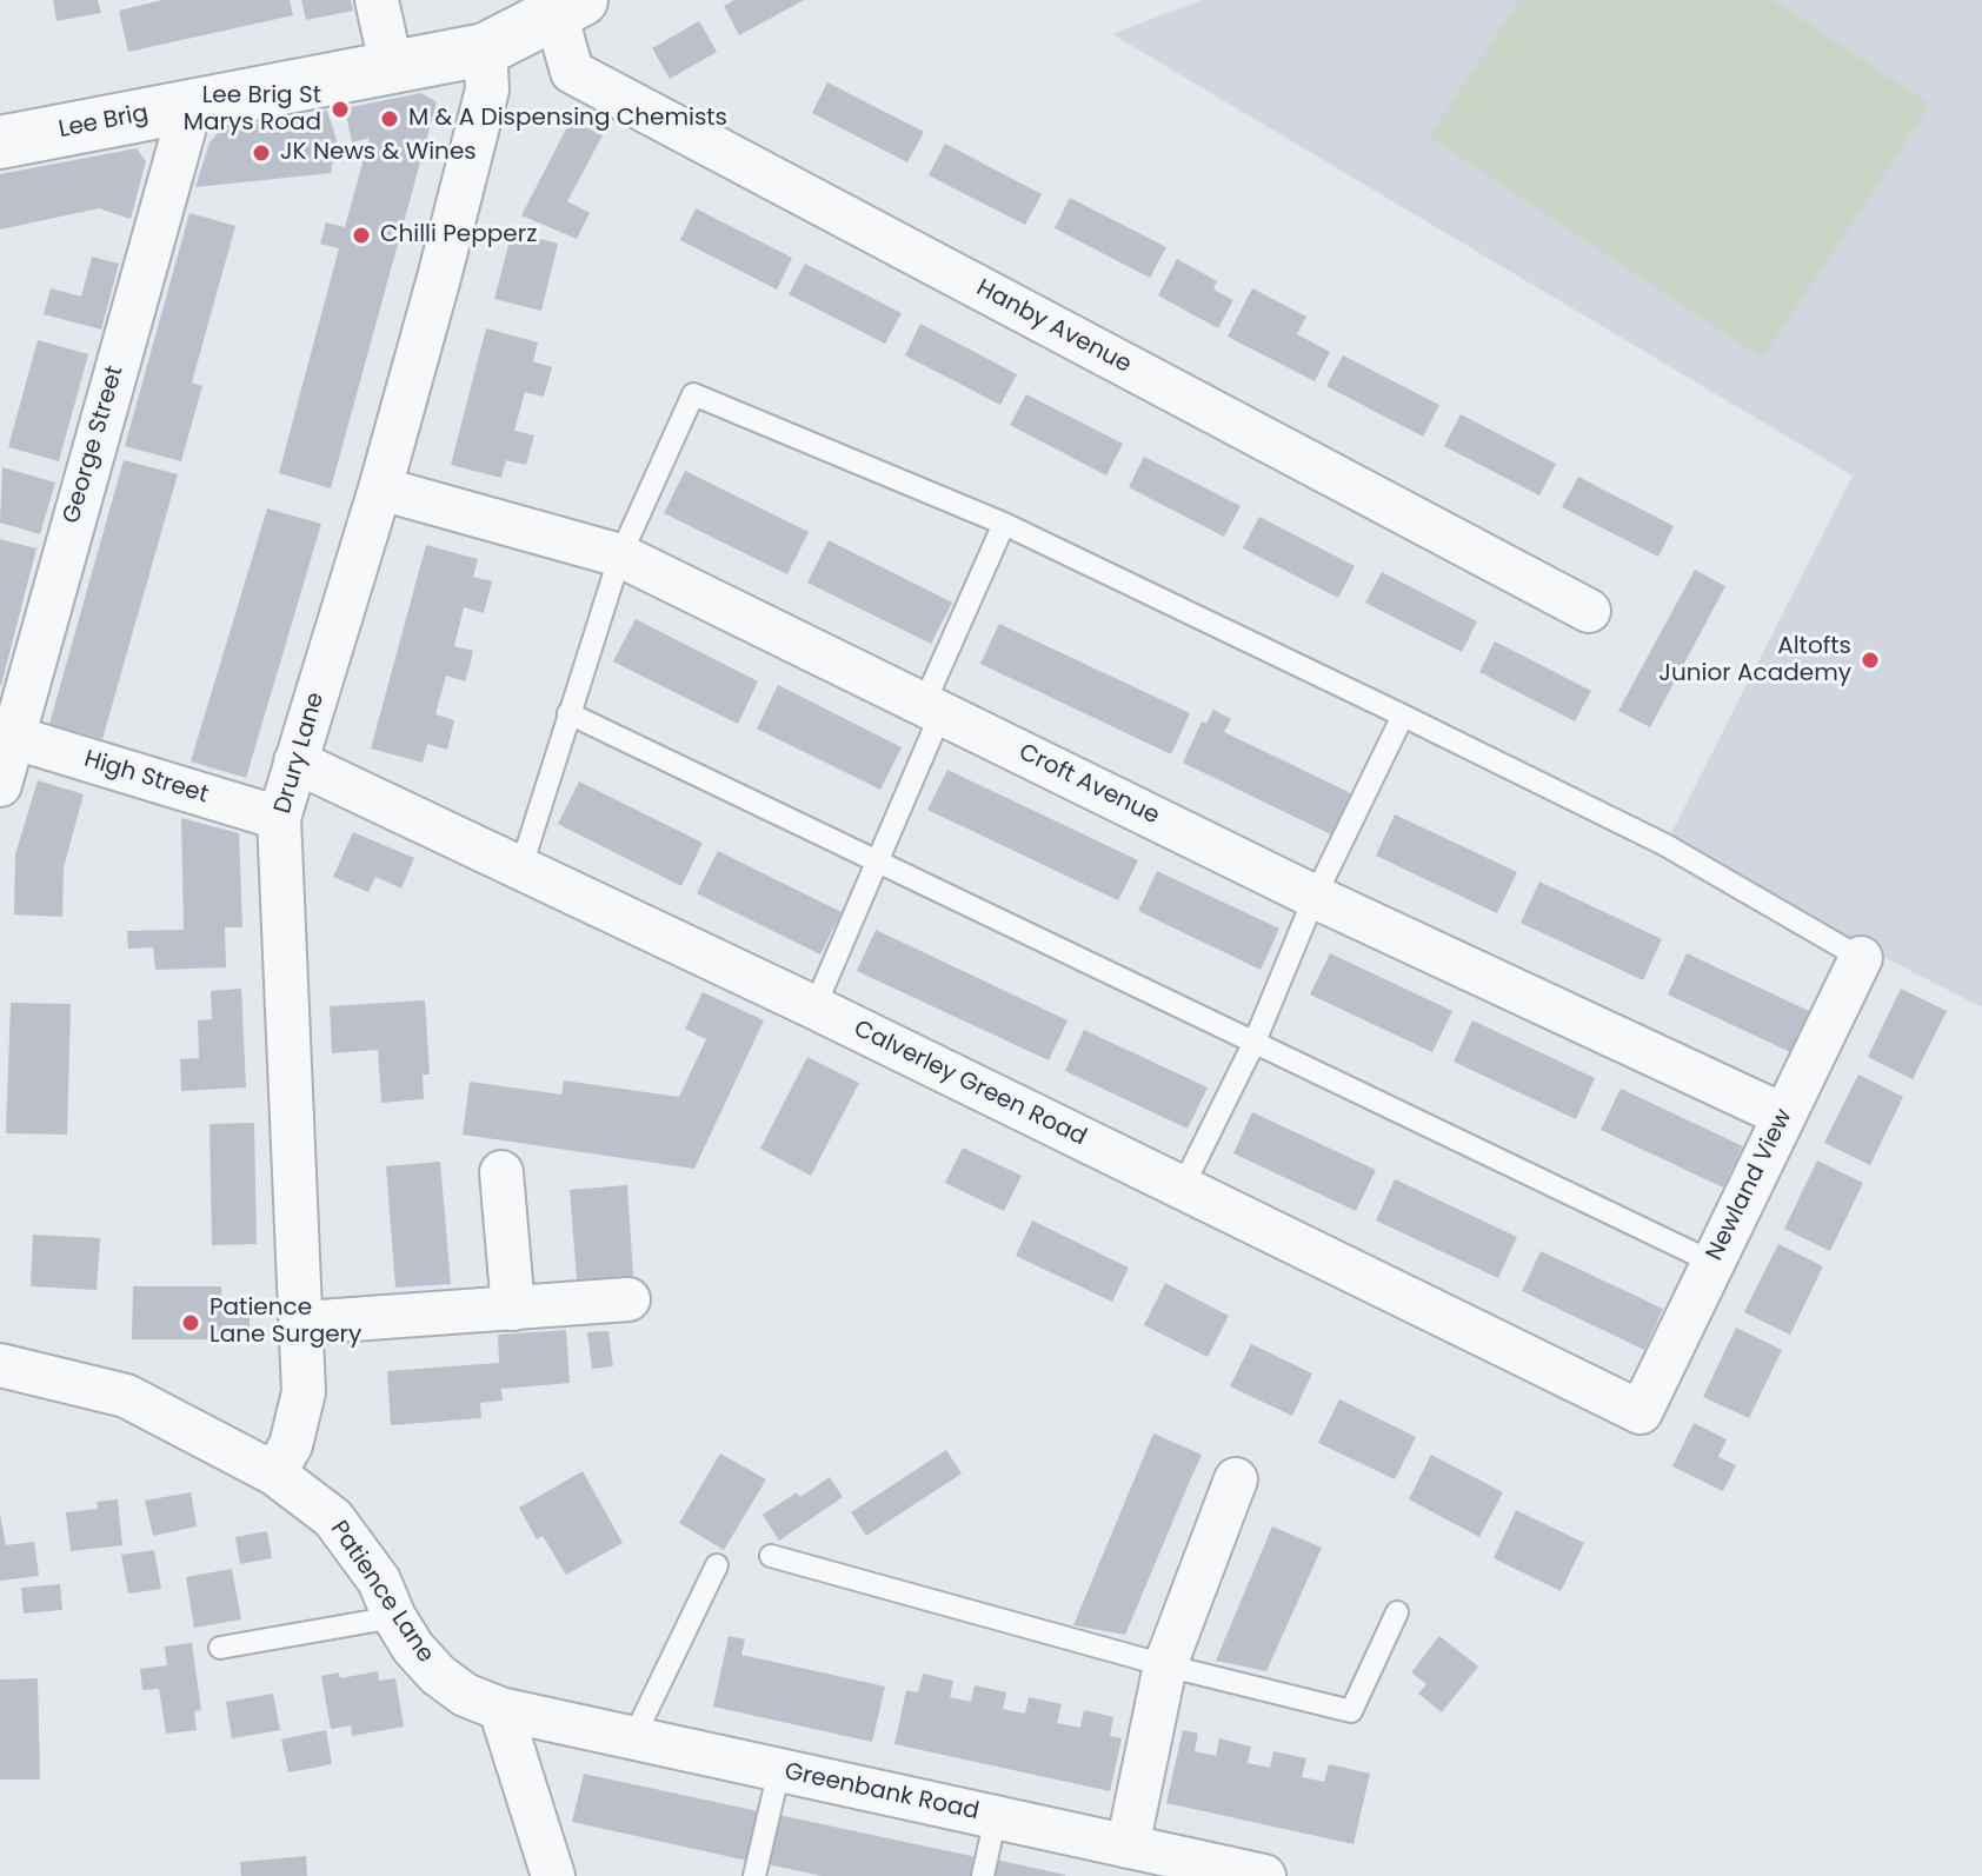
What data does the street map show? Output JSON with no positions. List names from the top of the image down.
{
  "streets": {
    "street": [
      "Lee Brig",
      "Hanby Avenue",
      "George Street",
      "Drury Lane",
      "High Street",
      "Croft Avenue",
      "Calverley Green Road",
      "Newland View",
      "Patience Lane",
      "Greenbank Road"
    ]
  },
  "crossings": [
    ["Lee Brig", "Hanby Avenue"],
    ["Lee Brig", "George Street"],
    ["Lee Brig", "Drury Lane"],
    ["George Street", "High Street"],
    ["Drury Lane", "High Street"],
    ["Drury Lane", "Croft Avenue"],
    ["Drury Lane", "Calverley Green Road"],
    ["Drury Lane", "Patience Lane"],
    ["Croft Avenue", "Newland View"],
    ["Calverley Green Road", "Newland View"],
    ["Patience Lane", "Greenbank Road"]
  ],
  "places": [
    "Lee Brig St Marys Road",
    "M & A Dispensing Chemists",
    "JK News & Wines",
    "Chilli Pepperz",
    "Altofts Junior Academy",
    "Patience Lane Surgery"
  ]
}
